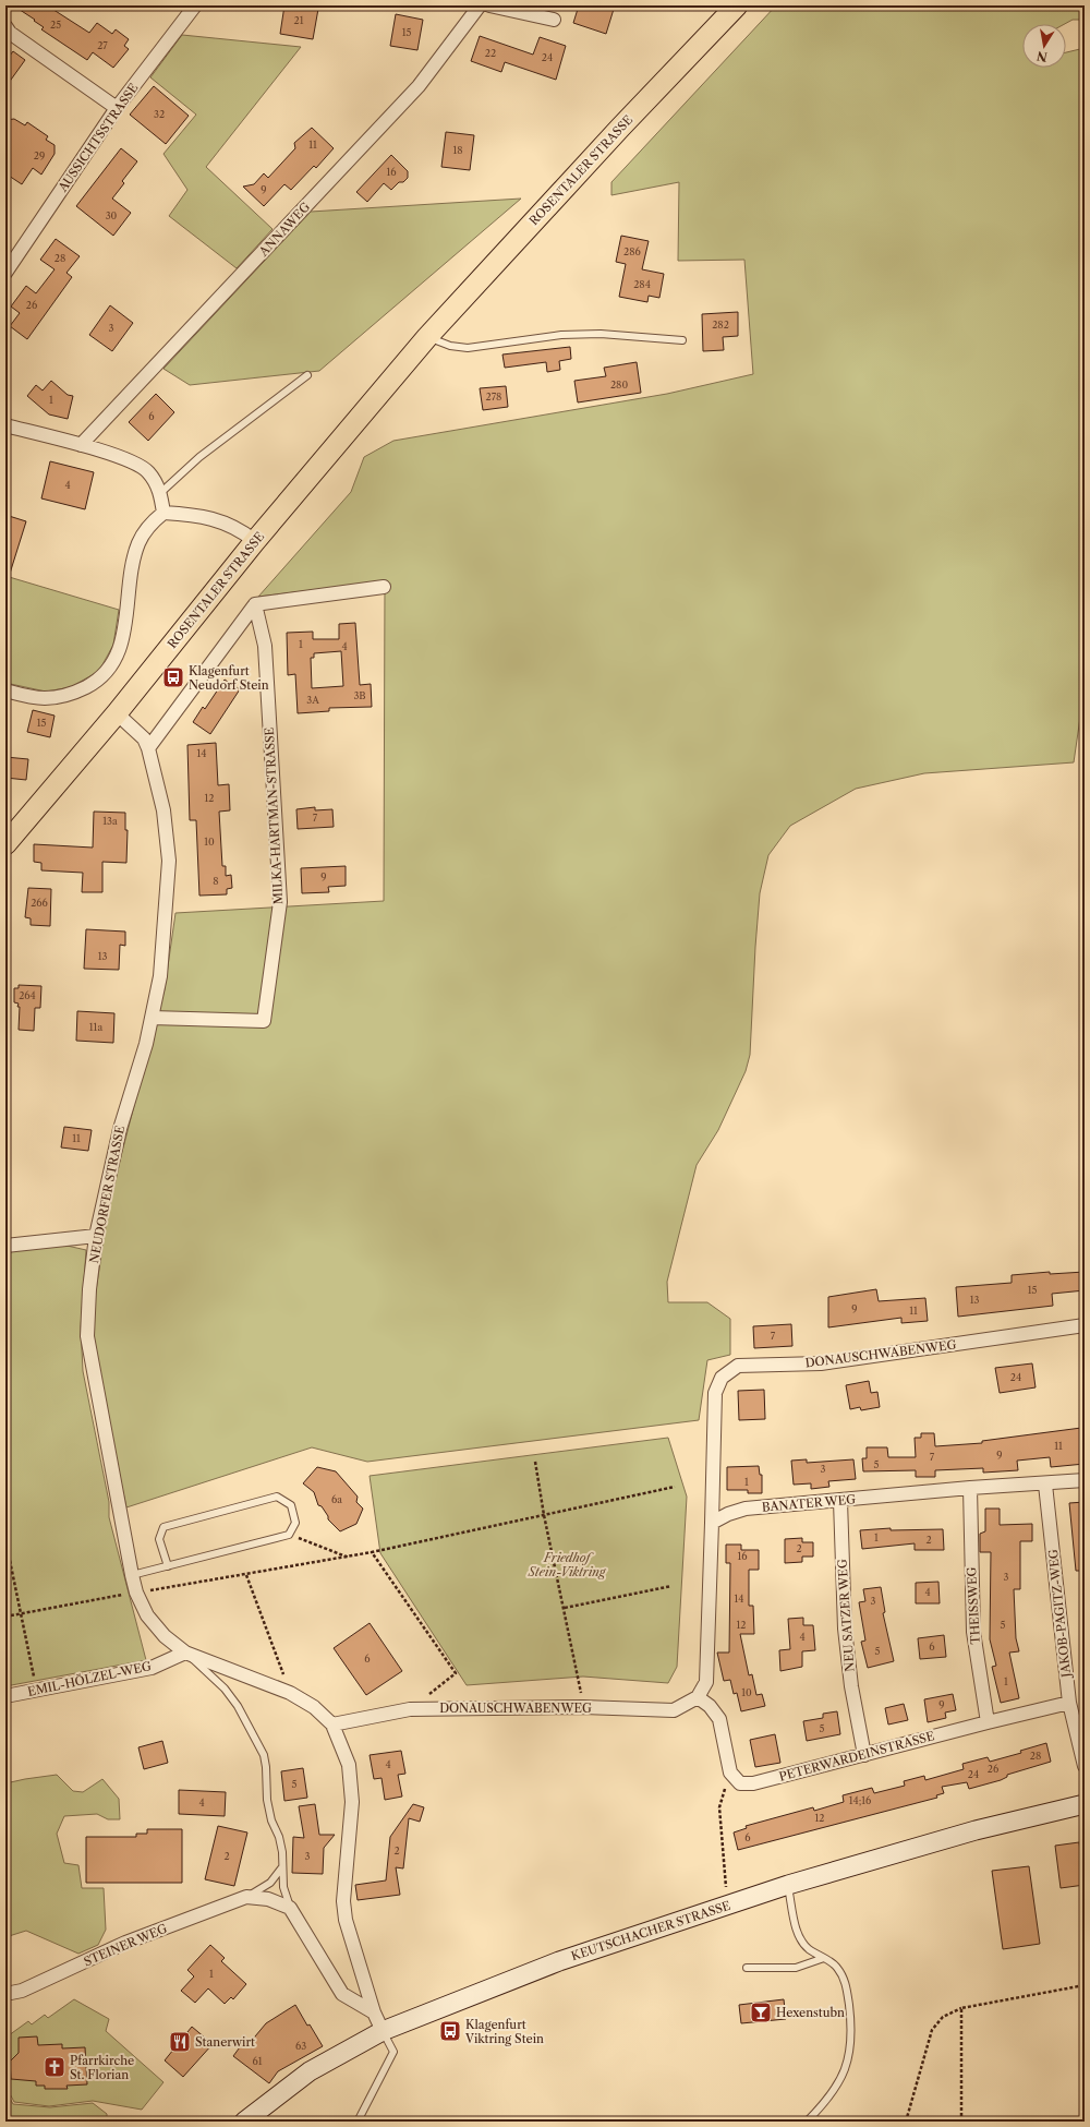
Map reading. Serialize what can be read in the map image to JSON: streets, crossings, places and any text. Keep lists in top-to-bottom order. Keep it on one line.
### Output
{"streets":{"main road":["ROSENTALER STRASSE","KEUTSCHACHER STRASSE"],"street":["AUSSICHTSSTRASSE","ANNAWEG","MILKA-HARTMAN-STRASSE","NEUDORFER STRASSE","DONAUSCHWABENWEG","BANATER WEG","THEISSWEG","JAKOB-PAGITZ-WEG","NEU SATZER WEG","EMIL-HÖLZEL-WEG","PETERWARDEINSTRASSE","STEINER WEG"]},"crossings":[["ROSENTALER STRASSE","NEUDORFER STRASSE"],["MILKA-HARTMAN-STRASSE","NEUDORFER STRASSE"],["NEUDORFER STRASSE","EMIL-HÖLZEL-WEG"],["DONAUSCHWABENWEG","BANATER WEG"],["BANATER WEG","THEISSWEG"],["BANATER WEG","JAKOB-PAGITZ-WEG"],["BANATER WEG","NEU SATZER WEG"],["THEISSWEG","PETERWARDEINSTRASSE"],["JAKOB-PAGITZ-WEG","PETERWARDEINSTRASSE"],["NEU SATZER WEG","PETERWARDEINSTRASSE"]],"parks":["Friedhof Stein-Viktring"],"places":{"bus stop":["Klagenfurt Neudorf Stein","Klagenfurt Viktring Stein"],"bar":["Hexenstubn"],"restaurant":["Stanerwirt"],"church":["Pfarrkirche St. Florian"]},"house_numbers":["21","25","15","27","22","24","32","11","18","29","16","9","30","286","28","284","26","282","3","280","278","1","6","4","1","4","3B","3A","15","14","12","7","13a","10","9","8","266","13","264","11a","11","15","13","9","11","7","24","11","9","7","5","3","1","6a","1","2","2","16","3","4","14","3","12","5","4","6","5","6","1","10","9","5","28","4","26","24","5","14;16","4","12","6","2","2","3","1","63","61"],"north":"bottom"}
